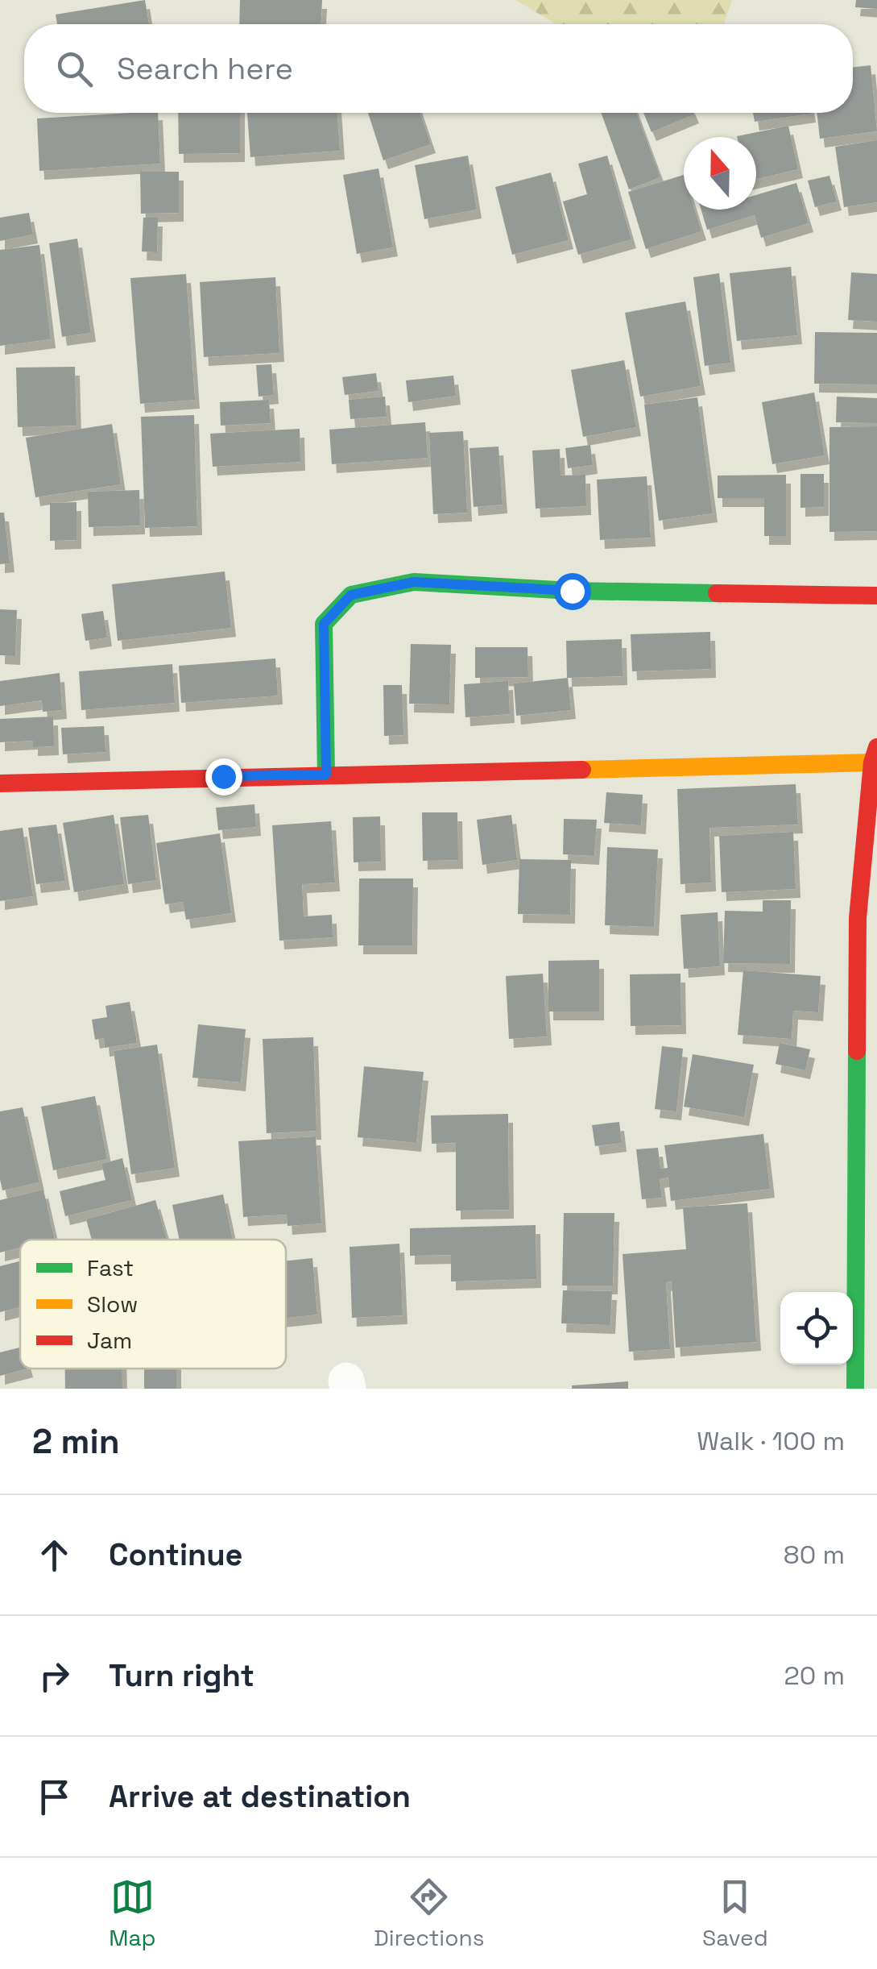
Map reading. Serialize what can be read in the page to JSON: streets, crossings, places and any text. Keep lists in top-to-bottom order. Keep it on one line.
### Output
{"legend":["Fast","Slow","Jam"],"north":"top","page":{"search":"Search here","heading":["2 min","Walk · 100 m"],"list":[["Continue","80 m"],["Turn right","20 m"],"Arrive at destination"],"nav":["Map","Directions","Saved"]}}
